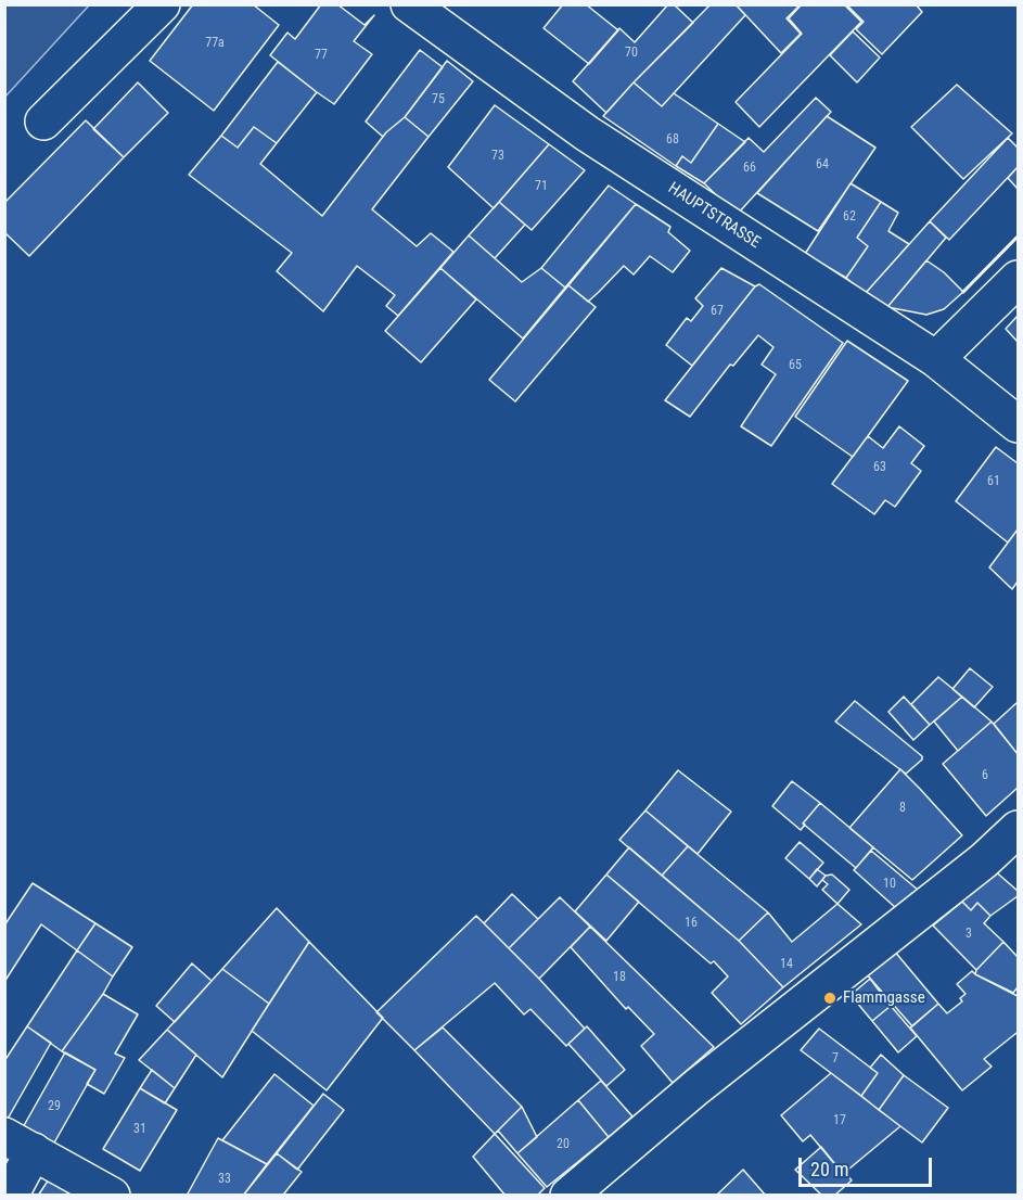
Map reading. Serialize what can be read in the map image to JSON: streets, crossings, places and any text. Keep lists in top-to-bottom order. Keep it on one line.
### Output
{"streets":{"street":["HAUPTSTRASSE"]},"places":["Flammgasse"],"house_numbers":["77a","70","77","75","68","73","64","66","71","62","67","65","63","61","6","8","10","16","3","14","18","7","29","17","31","20","33"],"scale_bar":"20 m"}
